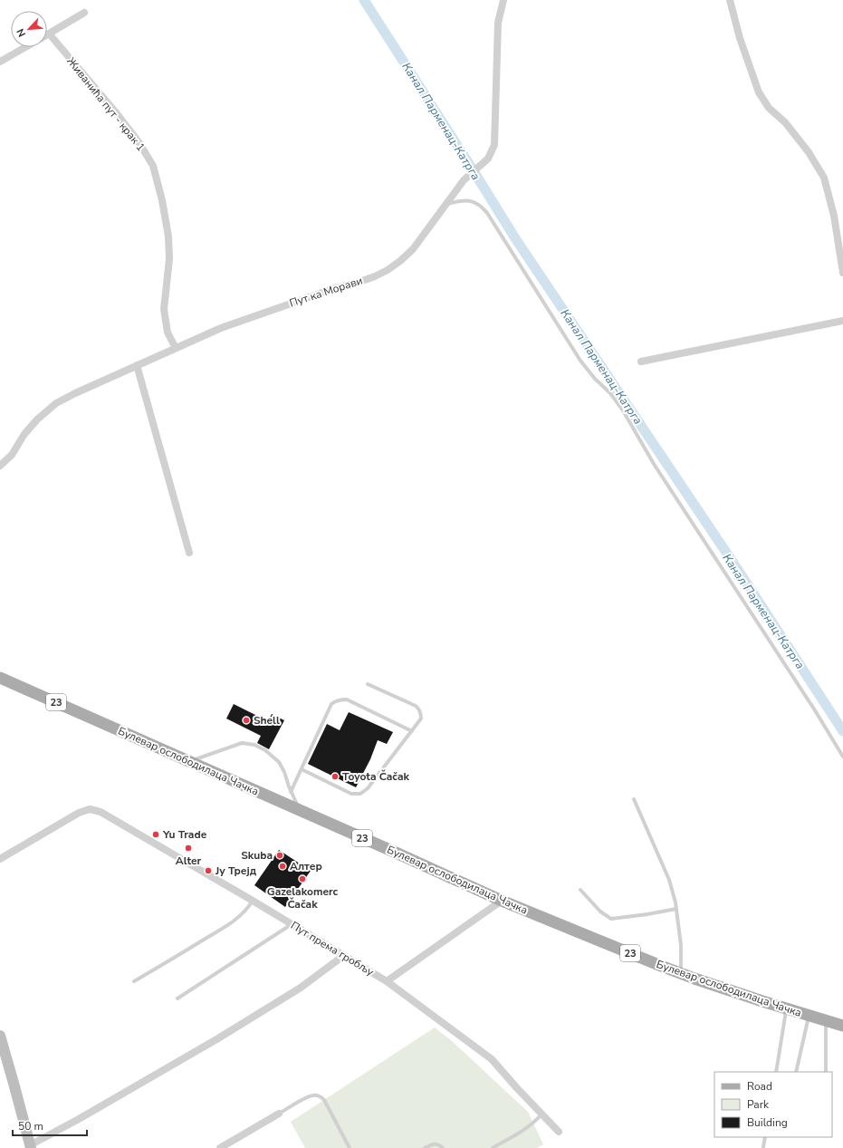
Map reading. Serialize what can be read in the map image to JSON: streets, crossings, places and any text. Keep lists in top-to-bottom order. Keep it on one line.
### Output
{"streets":{"main road":["23","Булевар ослободилаца Чачка"],"street":["Живанића пут - крак 1","Пут ка Морави","Пут према гробљу"]},"crossings":[["Живанића пут - крак 1","Пут ка Морави"]],"water":["Канал Парменац-Катрга"],"places":["Shell","Toyota Čačak","Yu Trade","Alter","Skuba","Алтер","Ју Трејд","Gazelakomerc Čačak"],"legend":["Road","Park","Building"],"scale_bar":"50 m","north":"bottom left"}
